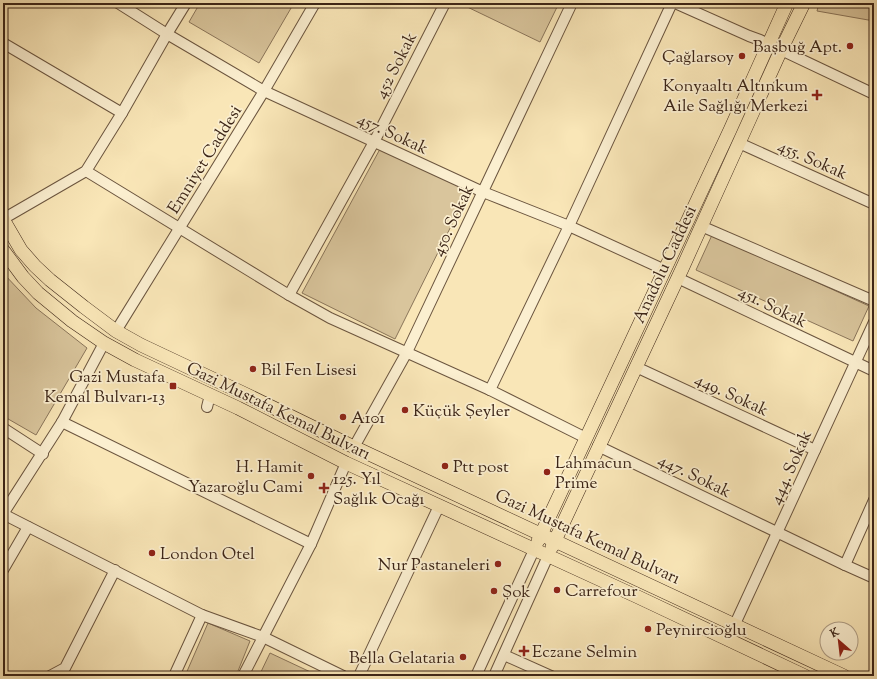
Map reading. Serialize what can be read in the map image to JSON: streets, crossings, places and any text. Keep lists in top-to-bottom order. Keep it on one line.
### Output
{"streets":{"main road":["Anadolu Caddesi","Gazi Mustafa Kemal Bulvarı"],"street":["452 Sokak","457. Sokak","Emniyet Caddesi","455. Sokak","450. Sokak","451. Sokak","449. Sokak","444. Sokak","447. Sokak"]},"crossings":[["452 Sokak","457. Sokak"],["457. Sokak","Emniyet Caddesi"],["457. Sokak","450. Sokak"],["457. Sokak","Anadolu Caddesi"],["Emniyet Caddesi","Gazi Mustafa Kemal Bulvarı"],["455. Sokak","Anadolu Caddesi"],["450. Sokak","Gazi Mustafa Kemal Bulvarı"],["Anadolu Caddesi","451. Sokak"],["Anadolu Caddesi","449. Sokak"],["Anadolu Caddesi","Gazi Mustafa Kemal Bulvarı"],["Anadolu Caddesi","447. Sokak"],["451. Sokak","444. Sokak"],["449. Sokak","444. Sokak"],["Gazi Mustafa Kemal Bulvarı","444. Sokak"],["444. Sokak","447. Sokak"]],"places":{"other":["Başbuğ Apt.","Çağlarsoy","Bil Fen Lisesi","Küçük Şeyler","A101","Ptt post","Lahmacun Prime","H. Hamit Yazaroğlu Cami","London Otel","Nur Pastaneleri","Carrefour","Şok","Peynircioğlu","Bella Gelataria"],"health":["Konyaaltı Altınkum Aile Sağlığı Merkezi","125. Yıl Sağlık Ocağı","Eczane Selmin"],"transit":["Gazi Mustafa Kemal Bulvarı-13"]},"north":"top left"}
